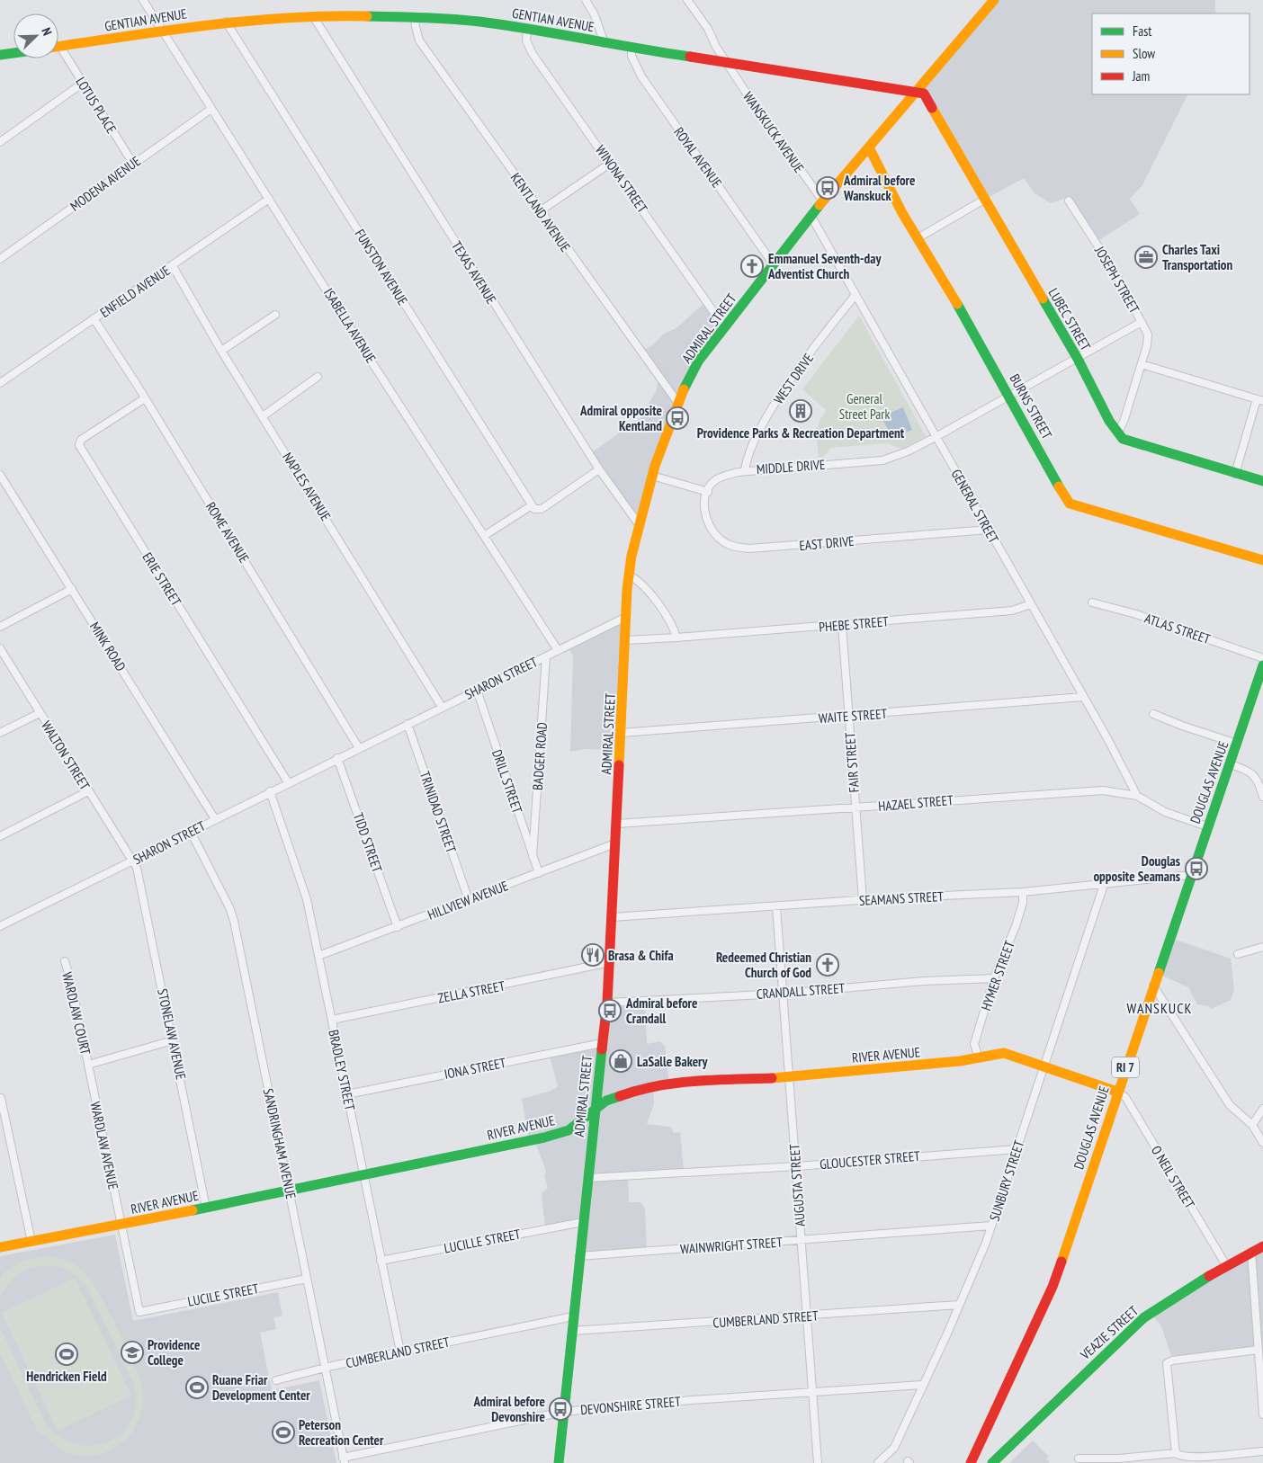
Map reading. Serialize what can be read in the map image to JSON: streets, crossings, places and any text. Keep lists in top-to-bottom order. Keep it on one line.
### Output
{"streets":{"street":["GENTIAN AVENUE","LOTUS PLACE","WANSKUCK AVENUE","ROYAL AVENUE","WINONA STREET","MODENA AVENUE","KENTLAND AVENUE","FUNSTON AVENUE","TEXAS AVENUE","JOSEPH STREET","ENFIELD AVENUE","LUBEC STREET","ISABELLA AVENUE","ADMIRAL STREET","WEST DRIVE","BURNS STREET","MIDDLE DRIVE","NAPLES AVENUE","GENERAL STREET","ROME AVENUE","EAST DRIVE","ERIE STREET","PHEBE STREET","ATLAS STREET","MINK ROAD","SHARON STREET","WAITE STREET","WALTON STREET","BADGER ROAD","FAIR STREET","DRILL STREET","DOUGLAS AVENUE","HAZAEL STREET","TRINIDAD STREET","TIDD STREET","SEAMANS STREET","HILLVIEW AVENUE","HYMER STREET","CRANDALL STREET","ZELLA STREET","WARDLAW COURT","STONELAW AVENUE","RIVER AVENUE","RI 7","IONA STREET","BRADLEY STREET","SANDRINGHAM AVENUE","WARDLAW AVENUE","GLOUCESTER STREET","O NEIL STREET","SUNBURY STREET","AUGUSTA STREET","LUCILLE STREET","WAINWRIGHT STREET","LUCILE STREET","CUMBERLAND STREET","VEAZIE STREET","DEVONSHIRE STREET"]},"crossings":[["GENTIAN AVENUE","LOTUS PLACE"],["GENTIAN AVENUE","WANSKUCK AVENUE"],["GENTIAN AVENUE","ROYAL AVENUE"],["GENTIAN AVENUE","WINONA STREET"],["GENTIAN AVENUE","KENTLAND AVENUE"],["GENTIAN AVENUE","FUNSTON AVENUE"],["GENTIAN AVENUE","TEXAS AVENUE"],["GENTIAN AVENUE","LUBEC STREET"],["GENTIAN AVENUE","ISABELLA AVENUE"],["GENTIAN AVENUE","ADMIRAL STREET"],["LOTUS PLACE","MODENA AVENUE"],["WANSKUCK AVENUE","ADMIRAL STREET"],["ROYAL AVENUE","ADMIRAL STREET"],["WINONA STREET","ADMIRAL STREET"],["MODENA AVENUE","ISABELLA AVENUE"],["KENTLAND AVENUE","ADMIRAL STREET"],["FUNSTON AVENUE","TEXAS AVENUE"],["TEXAS AVENUE","ADMIRAL STREET"],["JOSEPH STREET","LUBEC STREET"],["JOSEPH STREET","MIDDLE DRIVE"],["ENFIELD AVENUE","ISABELLA AVENUE"],["ENFIELD AVENUE","NAPLES AVENUE"],["ENFIELD AVENUE","ROME AVENUE"],["LUBEC STREET","ADMIRAL STREET"],["LUBEC STREET","MIDDLE DRIVE"],["ISABELLA AVENUE","SHARON STREET"],["ADMIRAL STREET","BURNS STREET"],["ADMIRAL STREET","GENERAL STREET"],["ADMIRAL STREET","PHEBE STREET"],["ADMIRAL STREET","WAITE STREET"],["ADMIRAL STREET","HAZAEL STREET"],["ADMIRAL STREET","SEAMANS STREET"],["ADMIRAL STREET","HILLVIEW AVENUE"],["ADMIRAL STREET","CRANDALL STREET"],["ADMIRAL STREET","ZELLA STREET"],["ADMIRAL STREET","RIVER AVENUE"],["ADMIRAL STREET","IONA STREET"],["ADMIRAL STREET","GLOUCESTER STREET"],["ADMIRAL STREET","LUCILLE STREET"],["ADMIRAL STREET","WAINWRIGHT STREET"],["ADMIRAL STREET","CUMBERLAND STREET"],["ADMIRAL STREET","DEVONSHIRE STREET"],["WEST DRIVE","MIDDLE DRIVE"],["WEST DRIVE","GENERAL STREET"],["BURNS STREET","MIDDLE DRIVE"],["MIDDLE DRIVE","GENERAL STREET"],["MIDDLE DRIVE","EAST DRIVE"],["NAPLES AVENUE","SHARON STREET"],["GENERAL STREET","EAST DRIVE"],["GENERAL STREET","PHEBE STREET"],["GENERAL STREET","WAITE STREET"],["GENERAL STREET","HAZAEL STREET"],["ROME AVENUE","ERIE STREET"],["ROME AVENUE","SHARON STREET"],["ERIE STREET","SHARON STREET"],["PHEBE STREET","FAIR STREET"],["MINK ROAD","SHARON STREET"],["SHARON STREET","WALTON STREET"],["SHARON STREET","BADGER ROAD"],["SHARON STREET","DRILL STREET"],["SHARON STREET","TRINIDAD STREET"],["SHARON STREET","TIDD STREET"],["SHARON STREET","STONELAW AVENUE"],["SHARON STREET","BRADLEY STREET"],["SHARON STREET","SANDRINGHAM AVENUE"],["WAITE STREET","FAIR STREET"],["WALTON STREET","STONELAW AVENUE"],["BADGER ROAD","DRILL STREET"],["FAIR STREET","HAZAEL STREET"],["FAIR STREET","SEAMANS STREET"],["DRILL STREET","HILLVIEW AVENUE"],["DOUGLAS AVENUE","HAZAEL STREET"],["DOUGLAS AVENUE","SEAMANS STREET"],["DOUGLAS AVENUE","RIVER AVENUE"],["DOUGLAS AVENUE","O NEIL STREET"],["TRINIDAD STREET","HILLVIEW AVENUE"],["TIDD STREET","HILLVIEW AVENUE"],["SEAMANS STREET","HYMER STREET"],["SEAMANS STREET","SUNBURY STREET"],["SEAMANS STREET","AUGUSTA STREET"],["HILLVIEW AVENUE","BRADLEY STREET"],["HYMER STREET","CRANDALL STREET"],["HYMER STREET","RIVER AVENUE"],["CRANDALL STREET","AUGUSTA STREET"],["ZELLA STREET","BRADLEY STREET"],["WARDLAW COURT","WARDLAW AVENUE"],["STONELAW AVENUE","RIVER AVENUE"],["RIVER AVENUE","BRADLEY STREET"],["RIVER AVENUE","SANDRINGHAM AVENUE"],["RIVER AVENUE","WARDLAW AVENUE"],["RIVER AVENUE","O NEIL STREET"],["RIVER AVENUE","SUNBURY STREET"],["RIVER AVENUE","AUGUSTA STREET"],["IONA STREET","BRADLEY STREET"],["BRADLEY STREET","LUCILLE STREET"],["BRADLEY STREET","CUMBERLAND STREET"],["SANDRINGHAM AVENUE","LUCILE STREET"],["SANDRINGHAM AVENUE","CUMBERLAND STREET"],["SANDRINGHAM AVENUE","DEVONSHIRE STREET"],["WARDLAW AVENUE","LUCILE STREET"],["GLOUCESTER STREET","SUNBURY STREET"],["GLOUCESTER STREET","AUGUSTA STREET"],["O NEIL STREET","VEAZIE STREET"],["SUNBURY STREET","WAINWRIGHT STREET"],["SUNBURY STREET","CUMBERLAND STREET"],["SUNBURY STREET","DEVONSHIRE STREET"],["AUGUSTA STREET","WAINWRIGHT STREET"],["AUGUSTA STREET","CUMBERLAND STREET"],["AUGUSTA STREET","DEVONSHIRE STREET"]],"districts":["WANSKUCK"],"parks":["General Street Park"],"places":{"bus stop":["Admiral before Wanskuck","Admiral opposite Kentland","Douglas opposite Seamans","Admiral before Crandall","Admiral before Devonshire"],"office":["Charles Taxi Transportation"],"church":["Emmanuel Seventh-day Adventist Church","Redeemed Christian Church of God"],"building":["Providence Parks & Recreation Department"],"restaurant":["Brasa & Chifa"],"shop":["LaSalle Bakery"],"school or university":["Providence College"],"sports":["Hendricken Field","Ruane Friar Development Center","Peterson Recreation Center"]},"legend":["Fast","Slow","Jam"],"north":"top right"}
